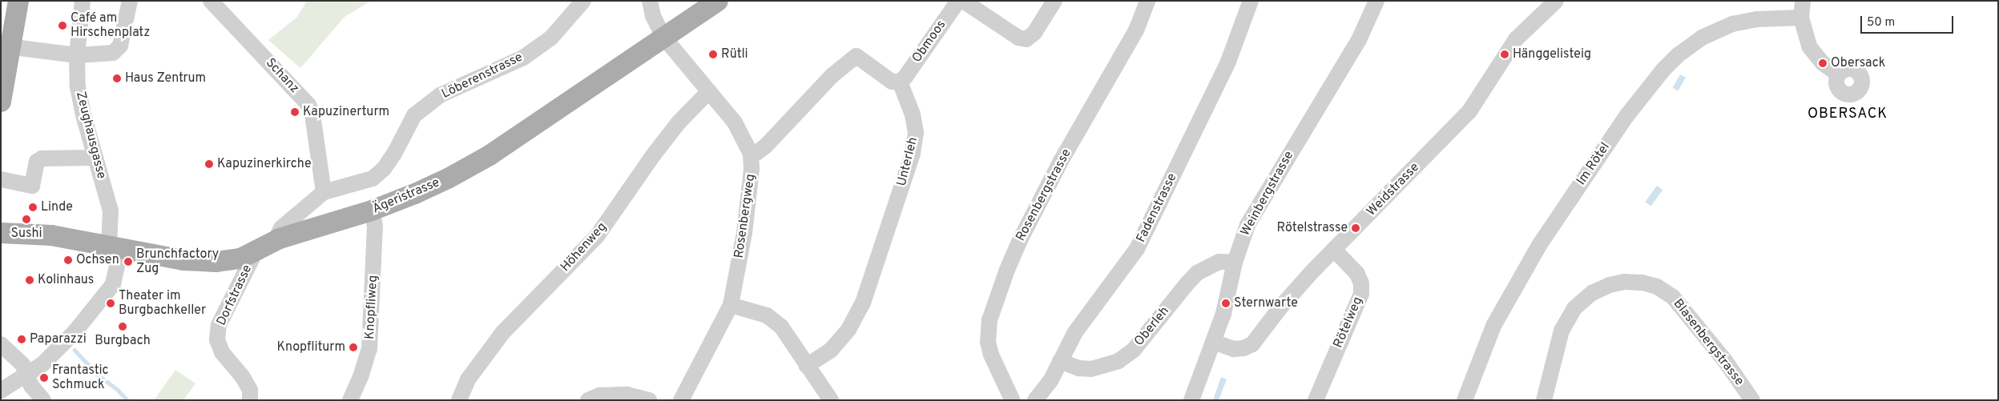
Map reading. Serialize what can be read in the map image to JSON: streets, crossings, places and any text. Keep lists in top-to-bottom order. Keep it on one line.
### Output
{"streets":{"main road":["Ägeristrasse"],"street":["Obmoos","Schanz","Löberenstrasse","Zeughausgasse","Unterleh","Im Rötel","Weidstrasse","Weinbergstrasse","Rosenbergstrasse","Fadenstrasse","Rosenbergweg","Höhenweg","Dorfstrasse","Knopfliweg","Rötelweg","Oberleh","Blasenbergstrasse"]},"crossings":[["Obmoos","Unterleh"],["Schanz","Löberenstrasse"],["Löberenstrasse","Ägeristrasse"],["Zeughausgasse","Ägeristrasse"],["Weidstrasse","Weinbergstrasse"],["Weidstrasse","Rötelweg"],["Weinbergstrasse","Oberleh"],["Ägeristrasse","Rosenbergweg"],["Ägeristrasse","Dorfstrasse"],["Ägeristrasse","Knopfliweg"],["Fadenstrasse","Oberleh"],["Rosenbergweg","Höhenweg"]],"districts":["OBERSACK"],"places":["Café am Hirschenplatz","Rütli","Hänggelisteig","Obersack","Haus Zentrum","Kapuzinerturm","Kapuzinerkirche","Linde","Sushi","Rötelstrasse","Ochsen","Brunchfactory Zug","Kolinhaus","Theater im Burgbachkeller","Sternwarte","Burgbach","Paparazzi","Knopfliturm","Frantastic Schmuck"],"scale_bar":"50 m"}
